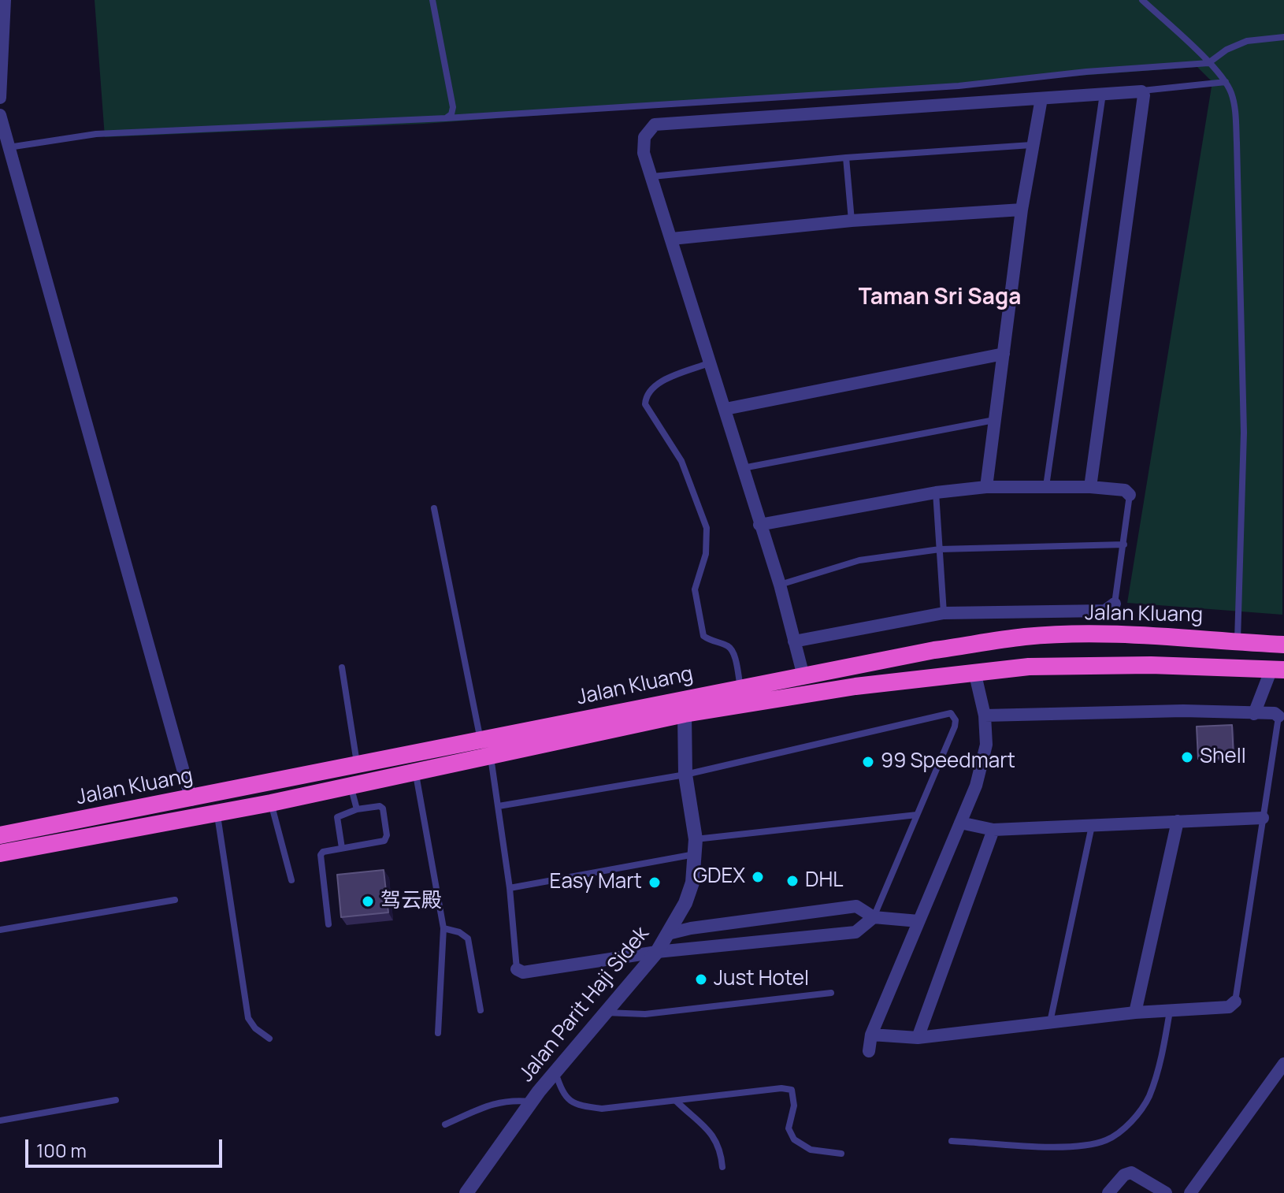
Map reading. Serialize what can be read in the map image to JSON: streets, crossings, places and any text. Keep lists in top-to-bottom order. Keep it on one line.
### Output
{"streets":{"highway":["Jalan Kluang"],"street":["Jalan Parit Haji Sidek"]},"crossings":[["Jalan Kluang","Jalan Parit Haji Sidek"]],"districts":["Taman Sri Saga"],"places":["Shell","99 Speedmart","GDEX","DHL","Easy Mart","驾云殿","Just Hotel"],"scale_bar":"100 m"}
